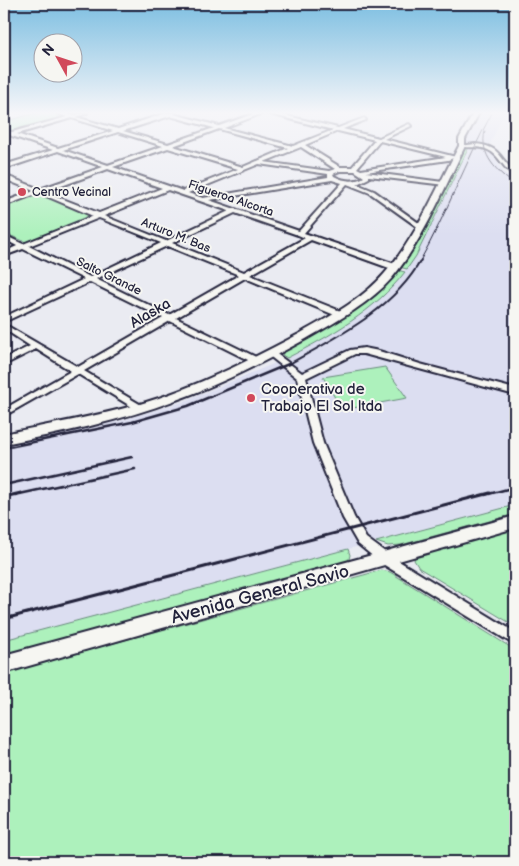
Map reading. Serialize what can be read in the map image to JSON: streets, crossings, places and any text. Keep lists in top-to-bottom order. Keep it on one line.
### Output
{"streets":{"main road":["Avenida General Savio"],"street":["Figueroa Alcorta","Arturo M. Bas","Salto Grande","Alaska"]},"crossings":[["Figueroa Alcorta","Alaska"],["Arturo M. Bas","Alaska"],["Salto Grande","Alaska"]],"places":["Centro Vecinal","Cooperativa de Trabajo El Sol ltda"],"north":"top left"}
